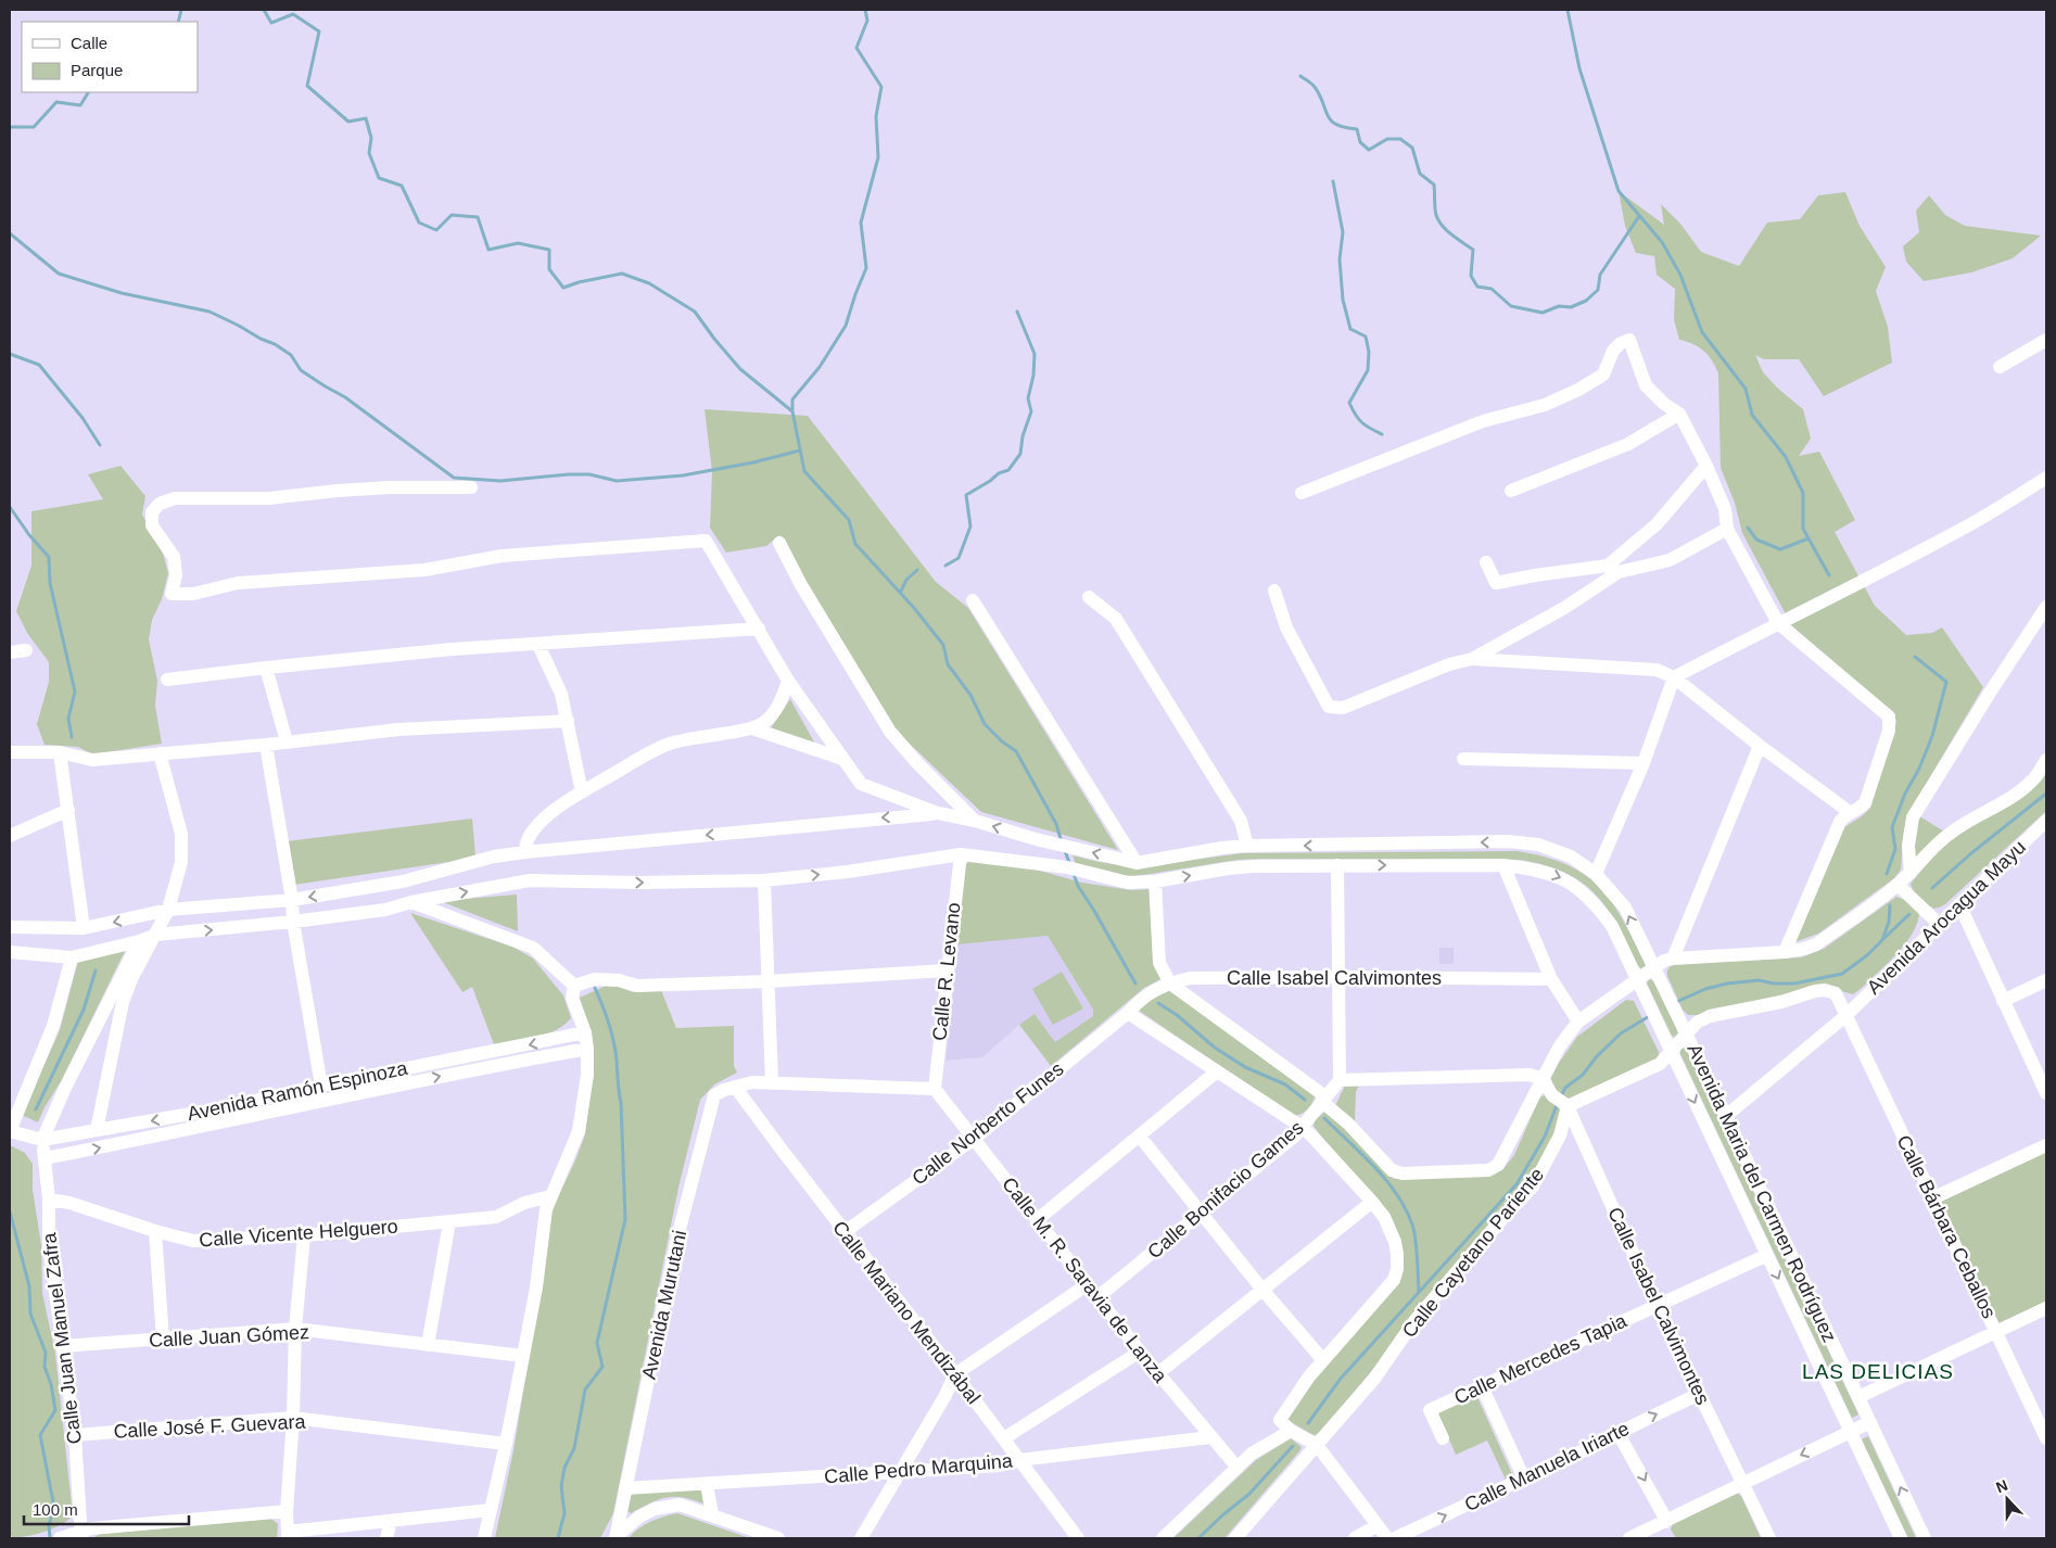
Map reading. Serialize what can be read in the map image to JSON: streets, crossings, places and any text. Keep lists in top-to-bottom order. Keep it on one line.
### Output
{"streets":{"street":["Avenida Arocagua Mayu","Calle R. Levano","Calle Isabel Calvimontes","Avenida Ramón Espinoza","Calle Norberto Funes","Calle Bonifacio Games","Avenida Maria del Carmen Rodríguez","Calle Bárbara Ceballos","Calle Vicente Helguero","Calle Cayetano Pariente","Calle M. R. Saravia de Lanza","Avenida Murutani","Calle Mariano Mendizábal","Calle Juan Gómez","Calle Juan Manuel Zafra","Calle Mercedes Tapia","Calle José F. Guevara","Calle Manuela Iriarte","Calle Pedro Marquina"]},"crossings":[["Avenida Arocagua Mayu","Avenida Maria del Carmen Rodríguez"],["Avenida Arocagua Mayu","Calle Bárbara Ceballos"],["Calle R. Levano","Avenida Maria del Carmen Rodríguez"],["Calle R. Levano","Calle M. R. Saravia de Lanza"],["Calle Isabel Calvimontes","Calle Norberto Funes"],["Calle Isabel Calvimontes","Calle Cayetano Pariente"],["Calle Isabel Calvimontes","Calle Mercedes Tapia"],["Calle Isabel Calvimontes","Calle Manuela Iriarte"],["Avenida Ramón Espinoza","Calle Juan Manuel Zafra"],["Calle Norberto Funes","Calle M. R. Saravia de Lanza"],["Calle Norberto Funes","Calle Mariano Mendizábal"],["Calle Bonifacio Games","Calle M. R. Saravia de Lanza"],["Avenida Maria del Carmen Rodríguez","Calle Mercedes Tapia"],["Calle Vicente Helguero","Calle Juan Manuel Zafra"],["Calle M. R. Saravia de Lanza","Calle Pedro Marquina"],["Avenida Murutani","Calle Mariano Mendizábal"],["Avenida Murutani","Calle Pedro Marquina"],["Calle Mariano Mendizábal","Calle Pedro Marquina"],["Calle Juan Gómez","Calle Juan Manuel Zafra"],["Calle Juan Manuel Zafra","Calle José F. Guevara"]],"districts":["LAS DELICIAS"],"legend":["Calle","Parque"],"scale_bar":"100 m","north":"top"}
